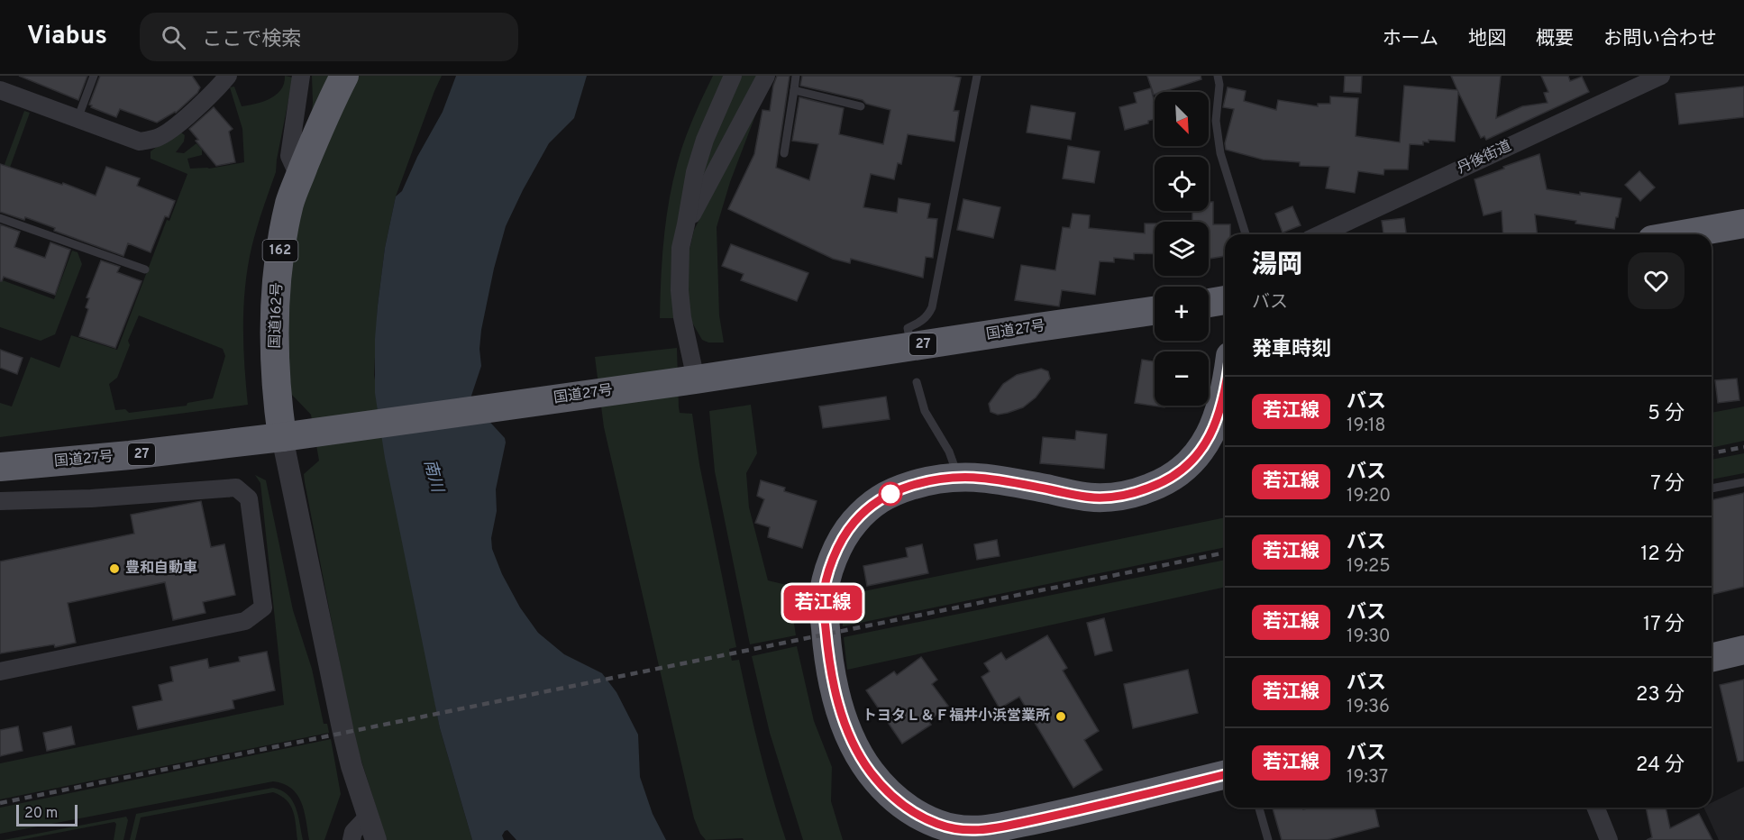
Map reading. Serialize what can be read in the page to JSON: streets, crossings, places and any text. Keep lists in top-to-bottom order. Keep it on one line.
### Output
{"streets":{"highway":["162","国道162号","国道27号","27"],"street":["丹後街道"]},"crossings":[["国道162号","国道27号"]],"water":["南川"],"places":["豊和自動車","トヨタＬ＆Ｆ福井小浜営業所"],"lines":["bus line 若江線"],"scale_bar":"20 m","north":"bottom right","page":{"header":"Viabus","search":"ここで検索","nav":["ホーム","地図","概要","お問い合わせ"],"on_map":"若江線","map_buttons":["+","−"],"heading":[["湯岡","バス"],"発車時刻"],"list":[{"mark":"若江線","name":"バス","note":"19:18","value":"5 分"},{"mark":"若江線","name":"バス","note":"19:20","value":"7 分"},{"mark":"若江線","name":"バス","note":"19:25","value":"12 分"},{"mark":"若江線","name":"バス","note":"19:30","value":"17 分"},{"mark":"若江線","name":"バス","note":"19:36","value":"23 分"},{"mark":"若江線","name":"バス","note":"19:37","value":"24 分"}],"scale":"20 m"}}
